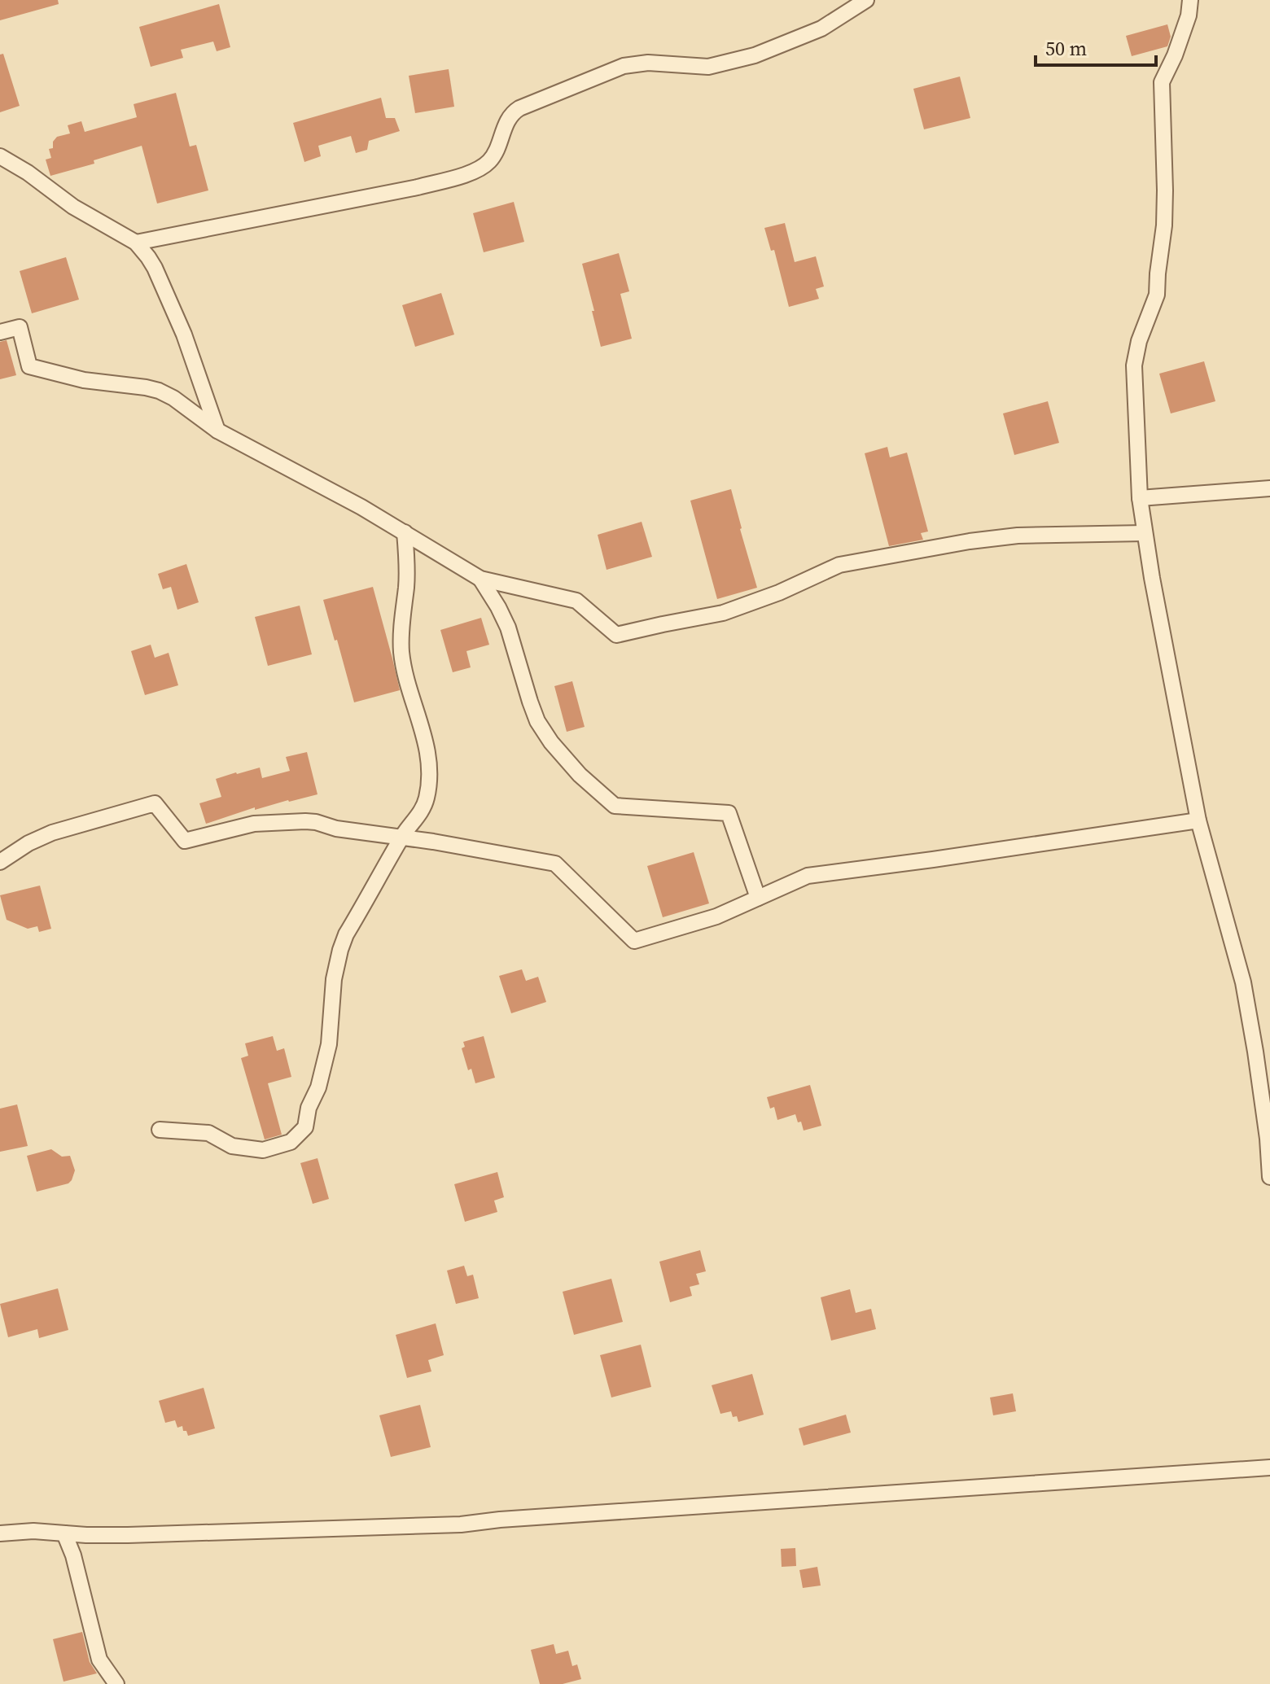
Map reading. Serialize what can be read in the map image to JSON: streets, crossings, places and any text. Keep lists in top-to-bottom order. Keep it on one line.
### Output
{"scale_bar":"50 m"}
